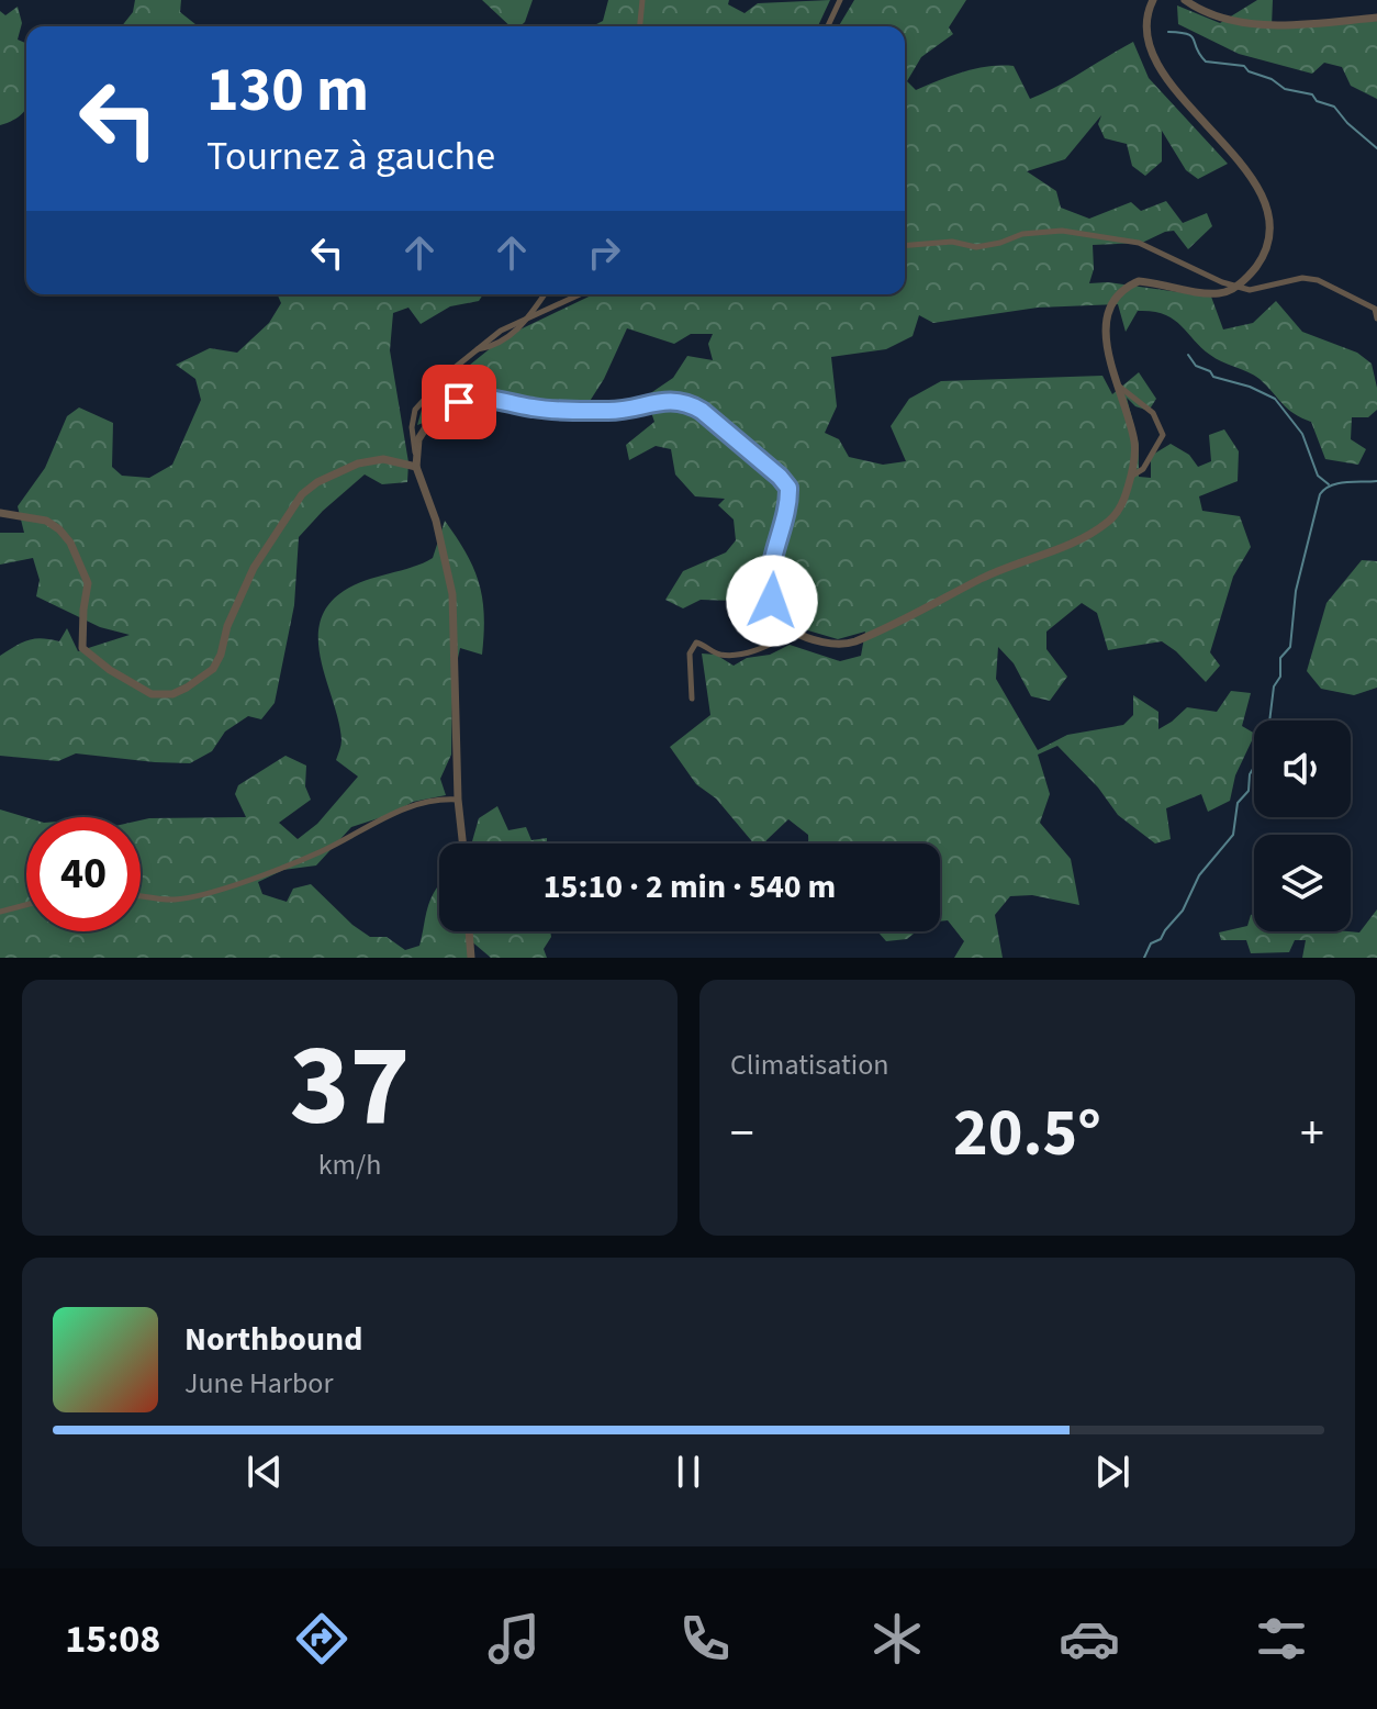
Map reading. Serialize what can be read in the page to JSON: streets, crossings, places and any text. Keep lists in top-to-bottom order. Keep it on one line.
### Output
{"page":{"turn":["130 m","Tournez à gauche"],"limit":"40","trip":"15:10 · 2 min · 540 m","tile":[["37","km/h"],"Climatisation"],"heat":["−","20.5°","+"],"song":["Northbound","June Harbor"],"tabs":"15:08"}}
